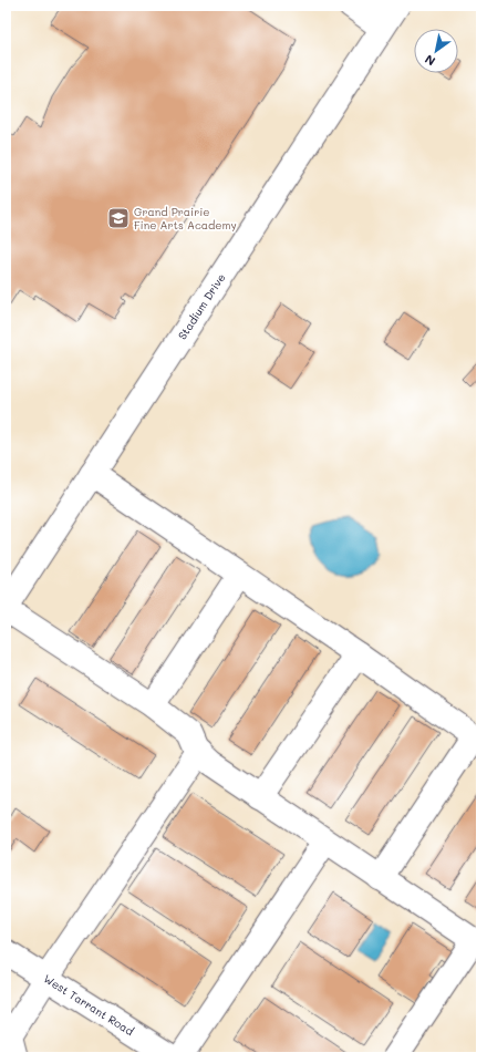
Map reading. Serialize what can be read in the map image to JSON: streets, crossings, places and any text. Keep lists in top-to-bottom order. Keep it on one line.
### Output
{"streets":{"street":["Stadium Drive","West Tarrant Road"]},"places":{"school or university":["Grand Prairie Fine Arts Academy"]},"north":"bottom left"}
